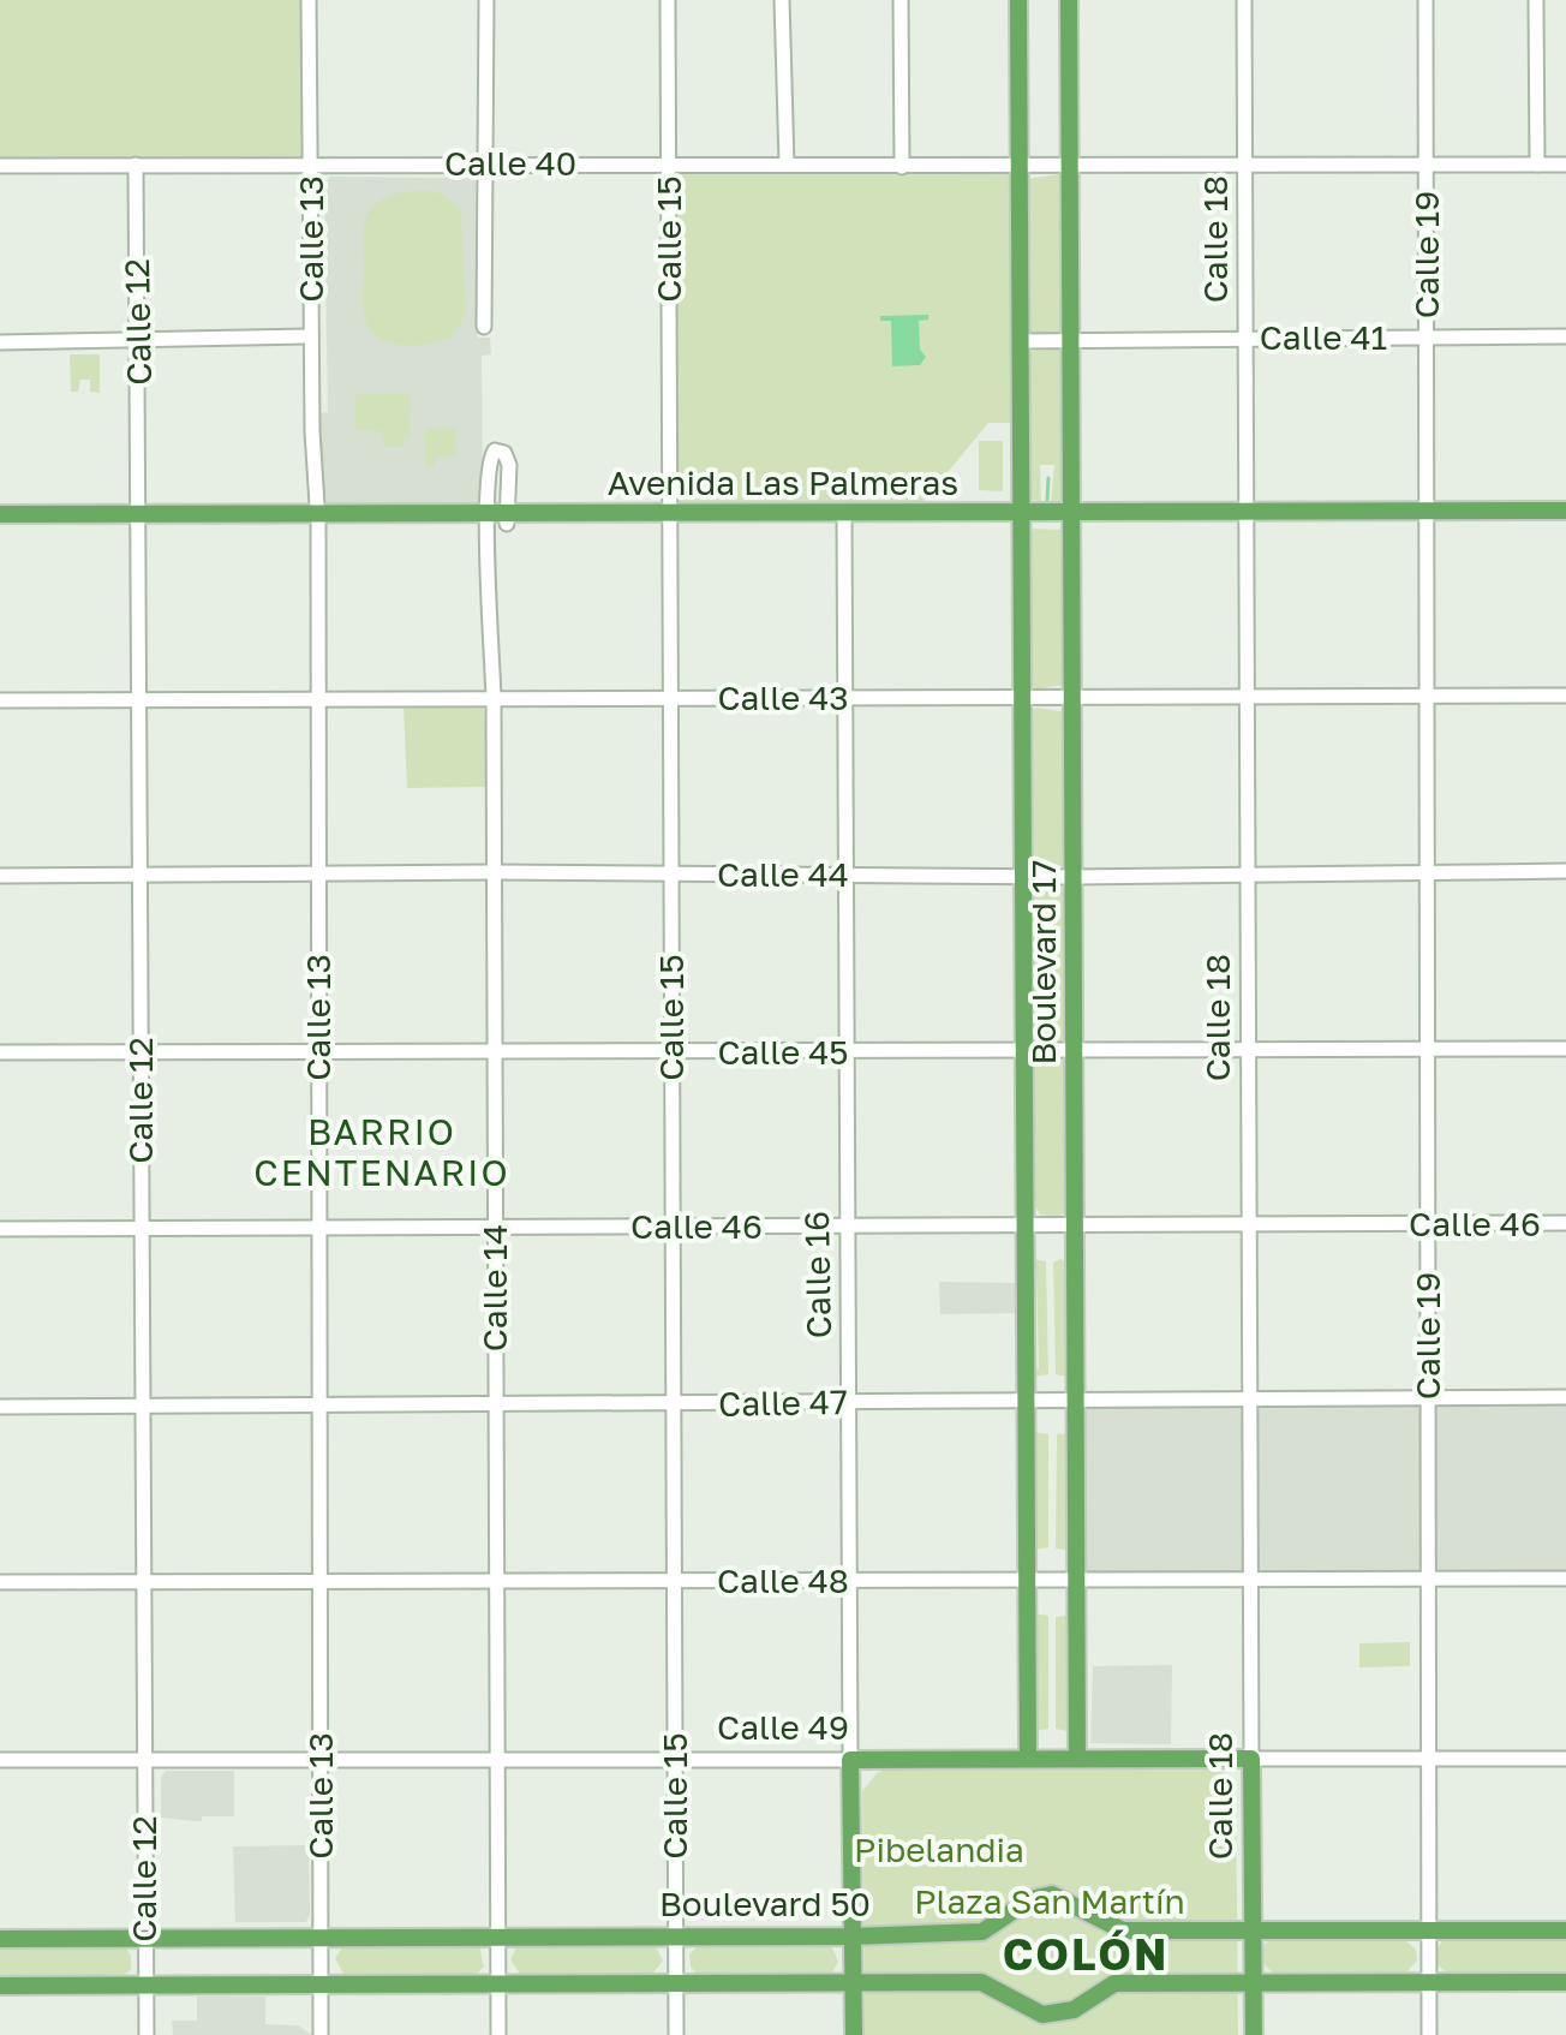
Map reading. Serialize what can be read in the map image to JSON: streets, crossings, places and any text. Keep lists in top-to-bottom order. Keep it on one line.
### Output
{"streets":{"main road":["Calle 18","Avenida Las Palmeras","Boulevard 17","Calle 16","Calle 49","Boulevard 50"],"street":["Calle 40","Calle 13","Calle 15","Calle 19","Calle 12","Calle 41","Calle 43","Calle 44","Calle 45","Calle 46","Calle 14","Calle 47","Calle 48"]},"crossings":[["Calle 40","Calle 13"],["Calle 40","Calle 15"],["Calle 40","Calle 12"],["Calle 40","Boulevard 17"],["Calle 13","Avenida Las Palmeras"],["Calle 13","Calle 43"],["Calle 13","Calle 44"],["Calle 13","Calle 45"],["Calle 13","Calle 46"],["Calle 13","Calle 47"],["Calle 13","Calle 48"],["Calle 13","Calle 49"],["Calle 13","Boulevard 50"],["Calle 15","Avenida Las Palmeras"],["Calle 15","Calle 43"],["Calle 15","Calle 44"],["Calle 15","Calle 45"],["Calle 15","Calle 46"],["Calle 15","Calle 47"],["Calle 15","Calle 48"],["Calle 15","Calle 49"],["Calle 15","Boulevard 50"],["Calle 18","Calle 41"],["Calle 18","Avenida Las Palmeras"],["Calle 18","Calle 43"],["Calle 18","Calle 44"],["Calle 18","Calle 45"],["Calle 18","Calle 46"],["Calle 18","Calle 47"],["Calle 18","Calle 48"],["Calle 18","Calle 49"],["Calle 18","Boulevard 50"],["Calle 19","Calle 41"],["Calle 19","Avenida Las Palmeras"],["Calle 19","Calle 43"],["Calle 19","Calle 44"],["Calle 19","Calle 45"],["Calle 19","Calle 46"],["Calle 19","Calle 47"],["Calle 19","Calle 48"],["Calle 19","Calle 49"],["Calle 19","Boulevard 50"],["Calle 12","Avenida Las Palmeras"],["Calle 12","Calle 43"],["Calle 12","Calle 44"],["Calle 12","Calle 45"],["Calle 12","Calle 46"],["Calle 12","Calle 47"],["Calle 12","Calle 48"],["Calle 12","Calle 49"],["Calle 12","Boulevard 50"],["Calle 41","Boulevard 17"],["Avenida Las Palmeras","Boulevard 17"],["Avenida Las Palmeras","Calle 16"],["Avenida Las Palmeras","Calle 14"],["Calle 43","Boulevard 17"],["Calle 43","Calle 16"],["Calle 43","Calle 14"],["Calle 44","Boulevard 17"],["Calle 44","Calle 16"],["Calle 44","Calle 14"],["Boulevard 17","Calle 45"],["Boulevard 17","Calle 46"],["Boulevard 17","Calle 47"],["Boulevard 17","Calle 48"],["Boulevard 17","Calle 49"],["Calle 45","Calle 16"],["Calle 45","Calle 14"],["Calle 46","Calle 16"],["Calle 46","Calle 14"],["Calle 16","Calle 47"],["Calle 16","Calle 48"],["Calle 16","Calle 49"],["Calle 16","Boulevard 50"],["Calle 14","Calle 47"],["Calle 14","Calle 48"],["Calle 14","Calle 49"],["Calle 14","Boulevard 50"]],"districts":["BARRIO CENTENARIO","COLÓN"],"parks":["Pibelandia","Plaza San Martín"]}
